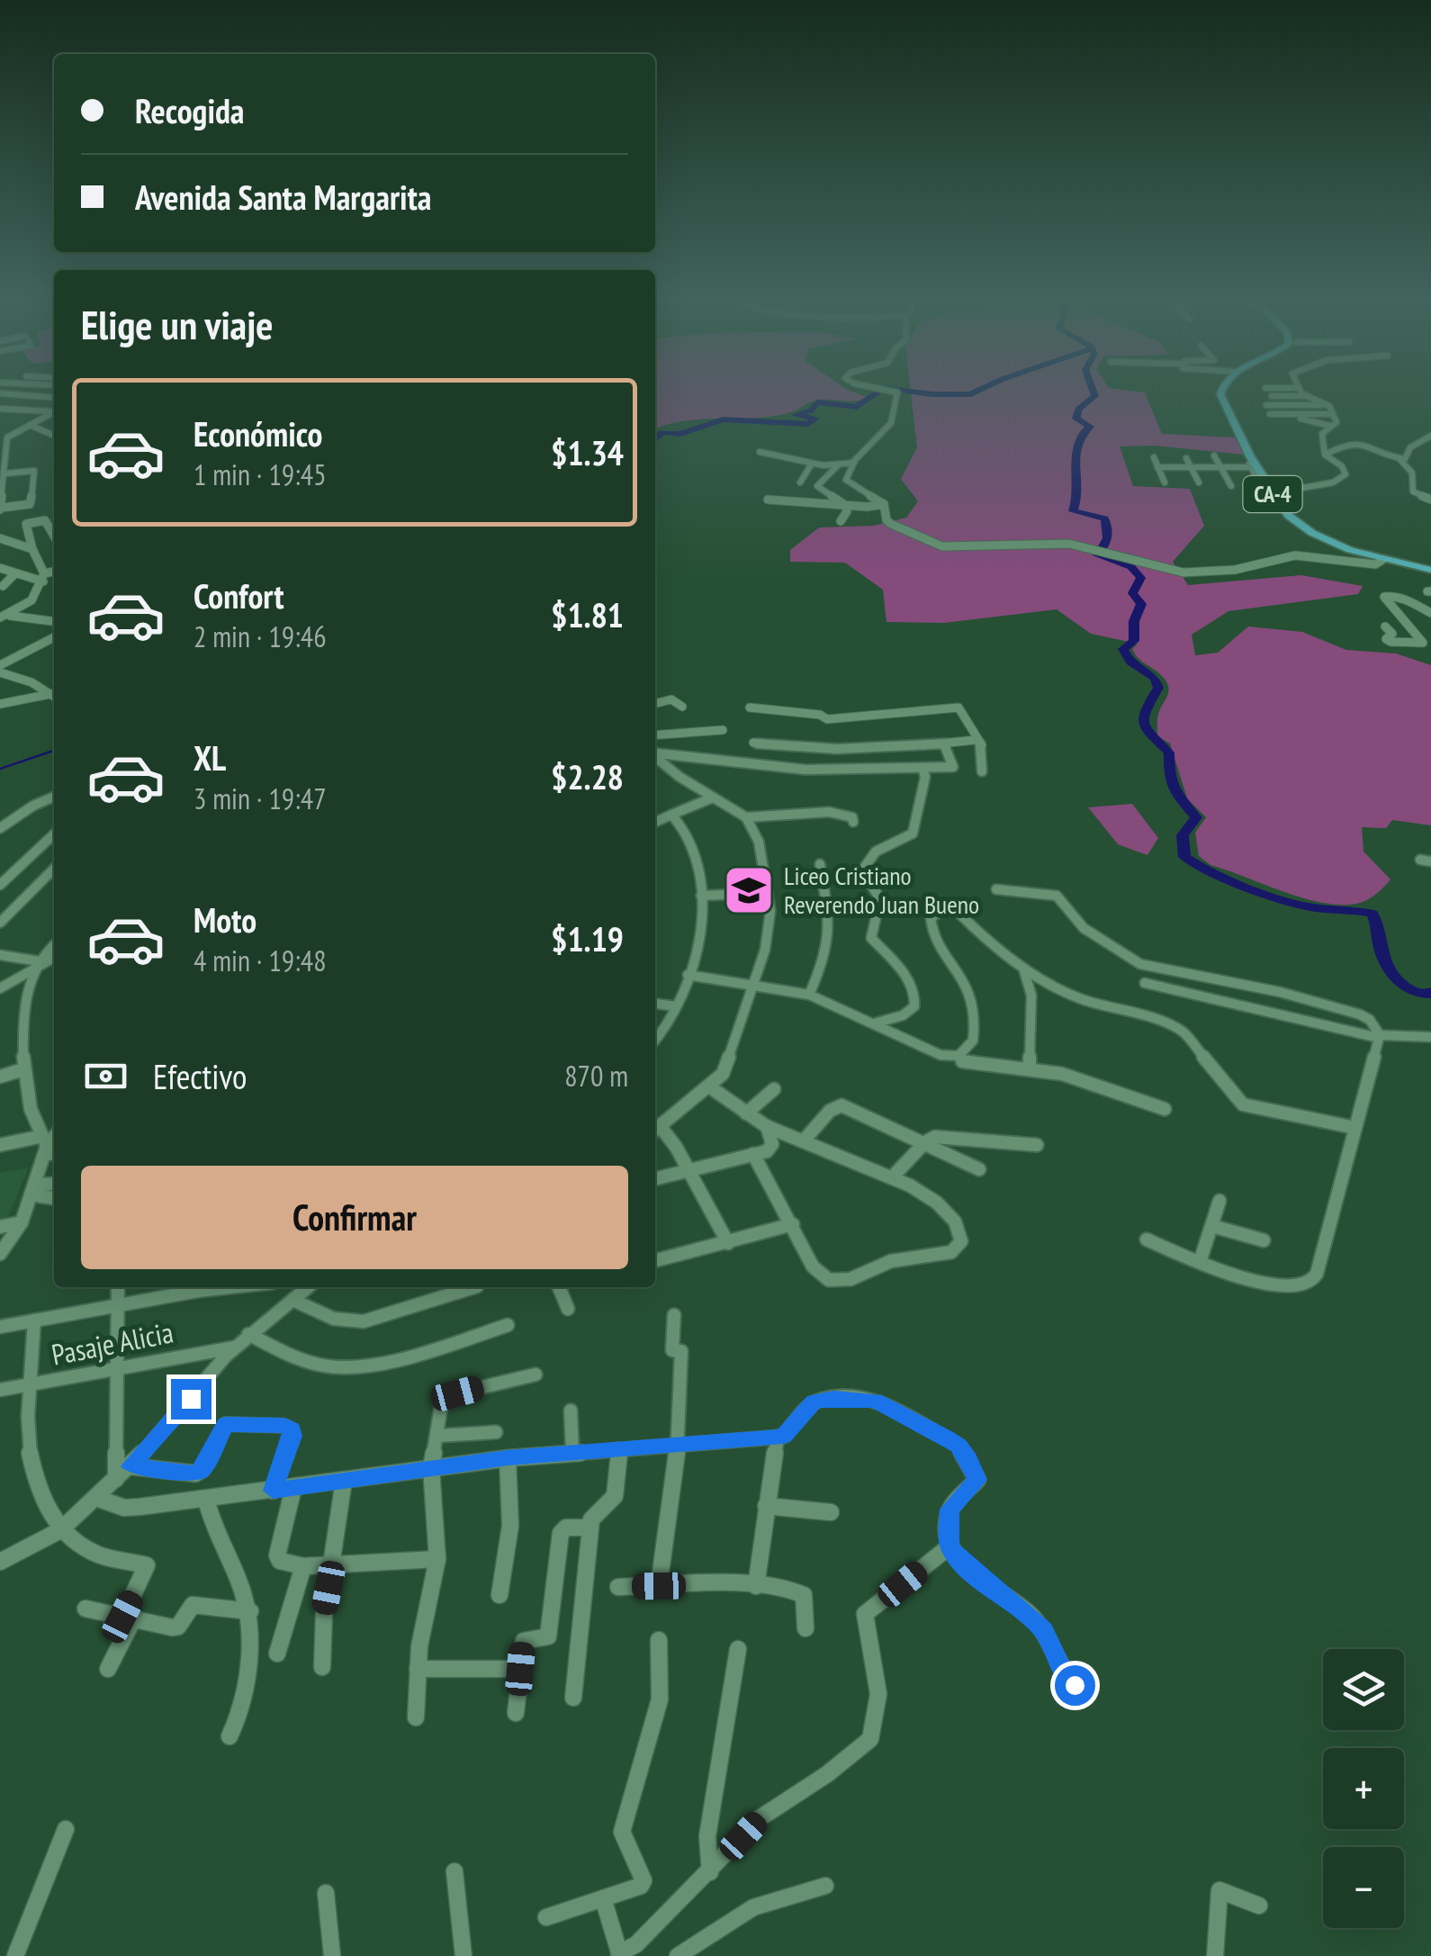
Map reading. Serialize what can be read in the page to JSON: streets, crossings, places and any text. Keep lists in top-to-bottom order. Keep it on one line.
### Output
{"streets":{"main road":["CA-4"],"street":["Pasaje Alicia"]},"places":{"school or university":["Liceo Cristiano Reverendo Juan Bueno"]},"page":{"banner":["Recogida","Avenida Santa Margarita"],"heading":"Elige un viaje","list":[{"name":"Económico","note":"1 min · 19:45","value":"$1.34"},{"name":"Confort","note":"2 min · 19:46","value":"$1.81"},{"name":"XL","note":"3 min · 19:47","value":"$2.28"},{"name":"Moto","note":"4 min · 19:48","value":"$1.19"}],"pay":["Efectivo","870 m"],"buttons":"Confirmar","map_buttons":["+","−"]}}
